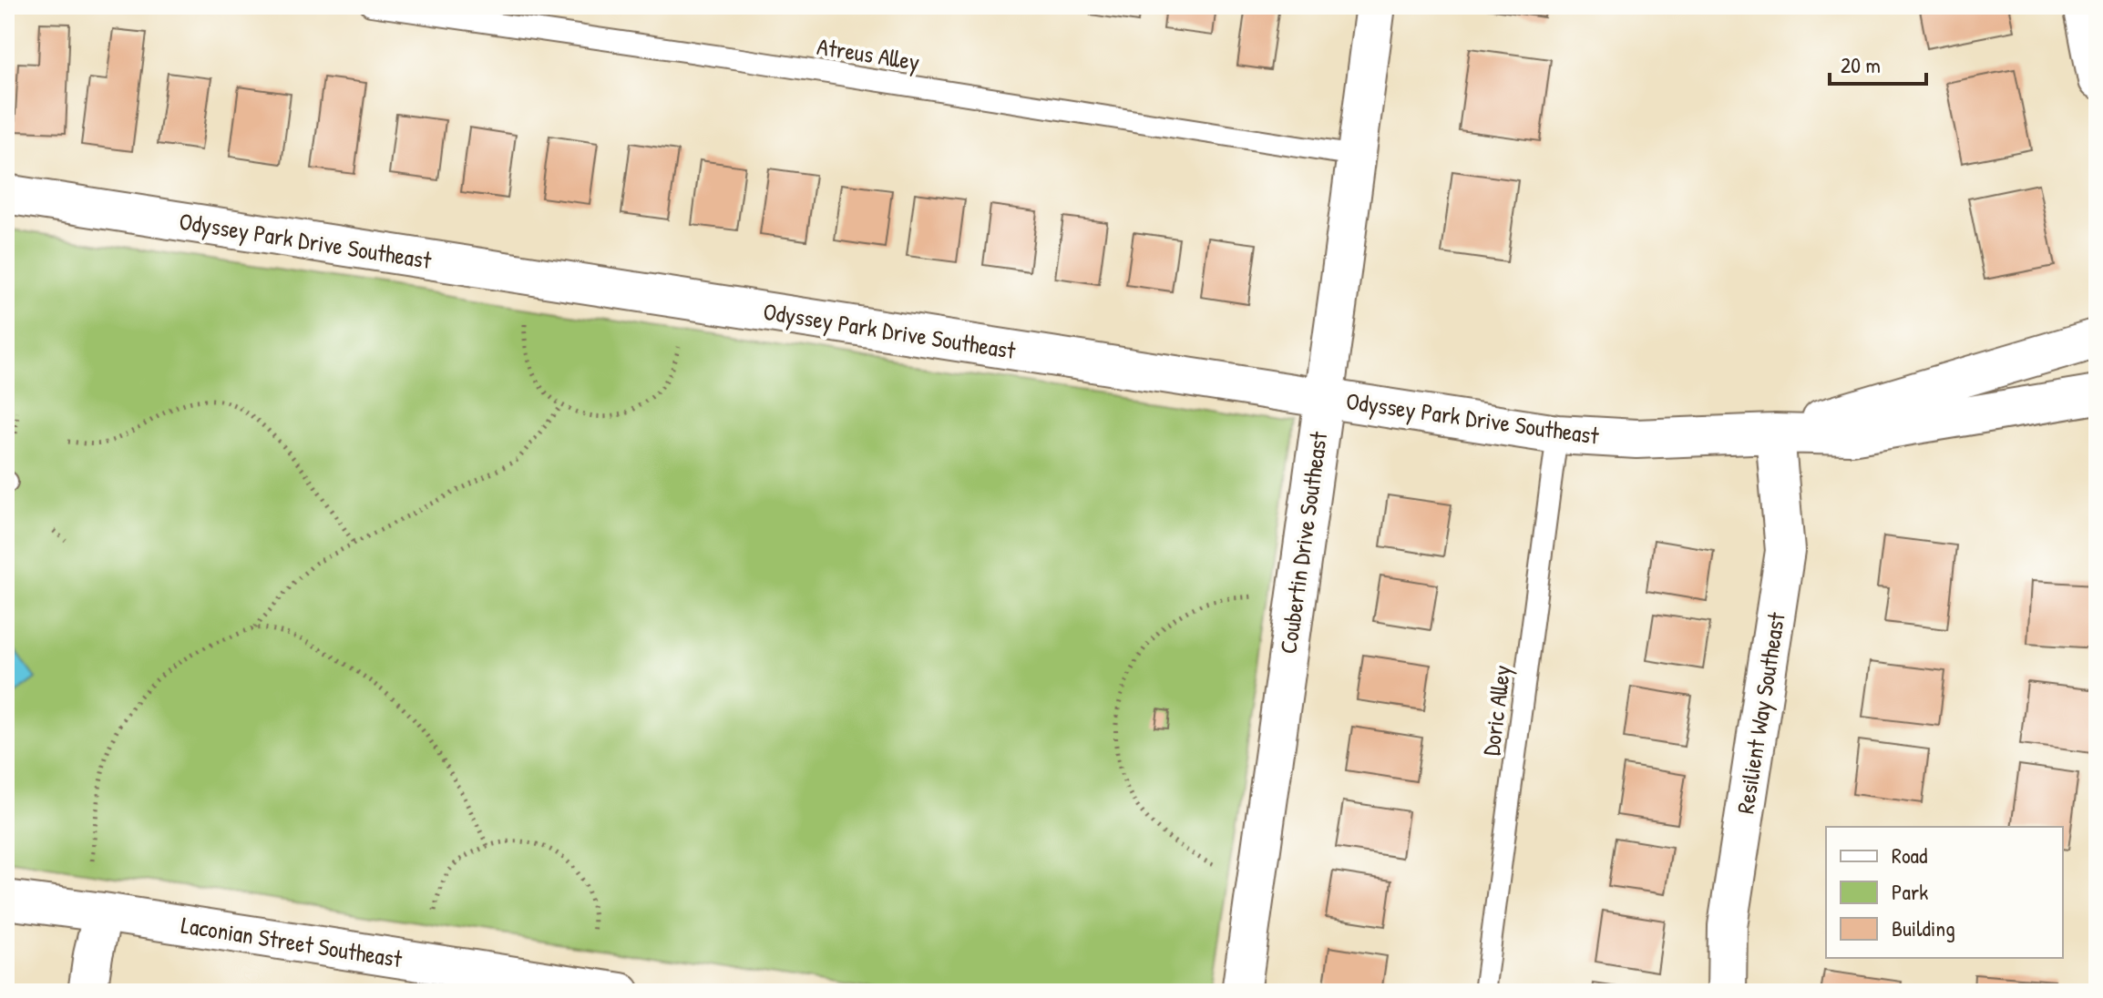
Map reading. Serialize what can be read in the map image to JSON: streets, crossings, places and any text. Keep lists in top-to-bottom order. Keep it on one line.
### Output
{"streets":{"street":["Odyssey Park Drive Southeast","Coubertin Drive Southeast","Resilient Way Southeast","Laconian Street Southeast"],"lane":["Atreus Alley","Doric Alley"]},"crossings":[["Atreus Alley","Coubertin Drive Southeast"],["Odyssey Park Drive Southeast","Coubertin Drive Southeast"],["Odyssey Park Drive Southeast","Doric Alley"],["Odyssey Park Drive Southeast","Resilient Way Southeast"]],"legend":["Road","Park","Building"],"scale_bar":"20 m"}
